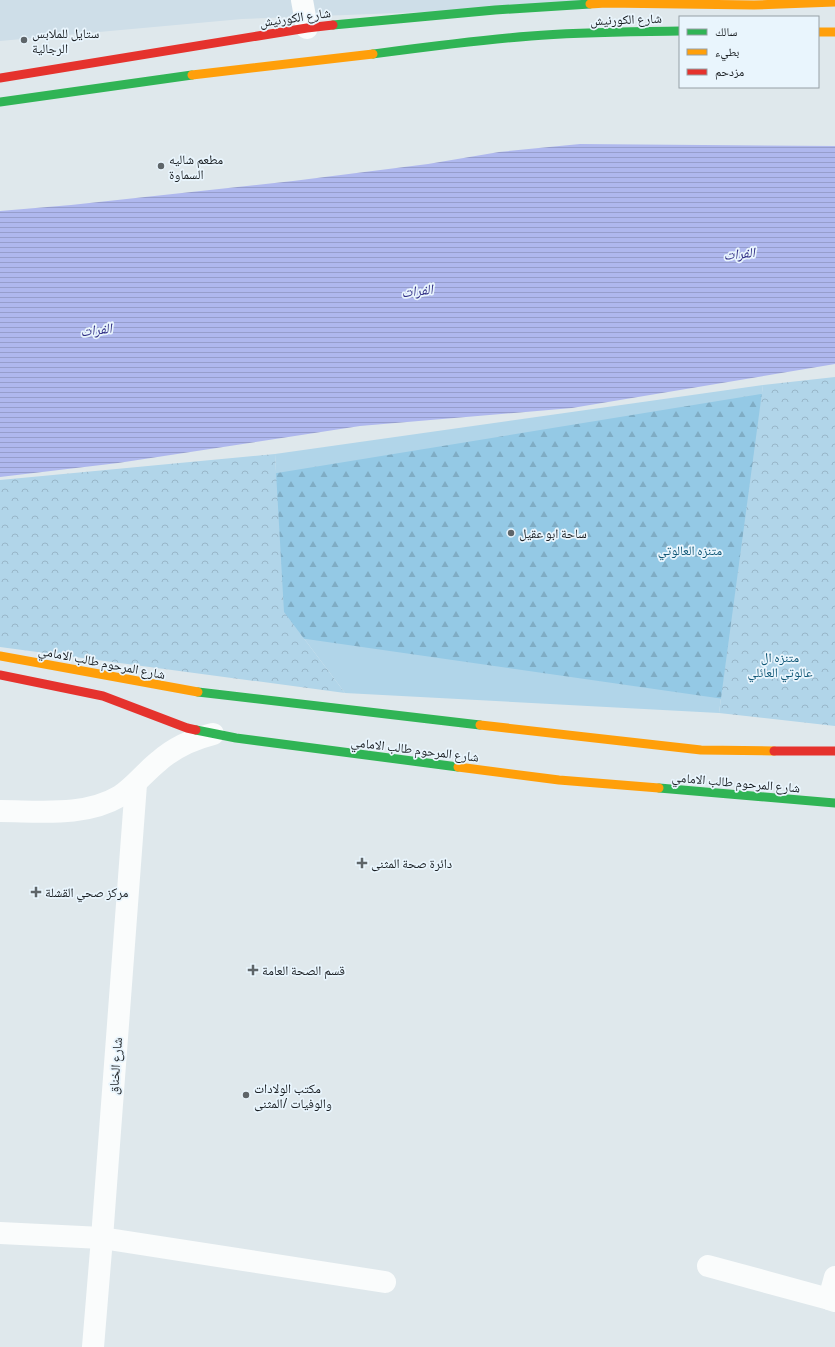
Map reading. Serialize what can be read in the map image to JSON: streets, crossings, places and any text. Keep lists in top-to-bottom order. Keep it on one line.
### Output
{"streets":{"main road":["شارع الكورنيش","شارع المرحوم طالب الامامي"],"street":["شارع الخناق"]},"water":["الفرات"],"parks":["متنزه العالوتي","متنزه ال عالوتي العائلي"],"places":{"other":["ستايل للملابس الرجالية","مطعم شاليه السماوة","ساحة ابو عقيل","مكتب الولادات والوفيات /المثنى"],"health":["دائرة صحة المثنى","مركز صحي القشلة","قسم الصحة العامة"]},"legend":["سالك","بطيء","مزدحم"]}
